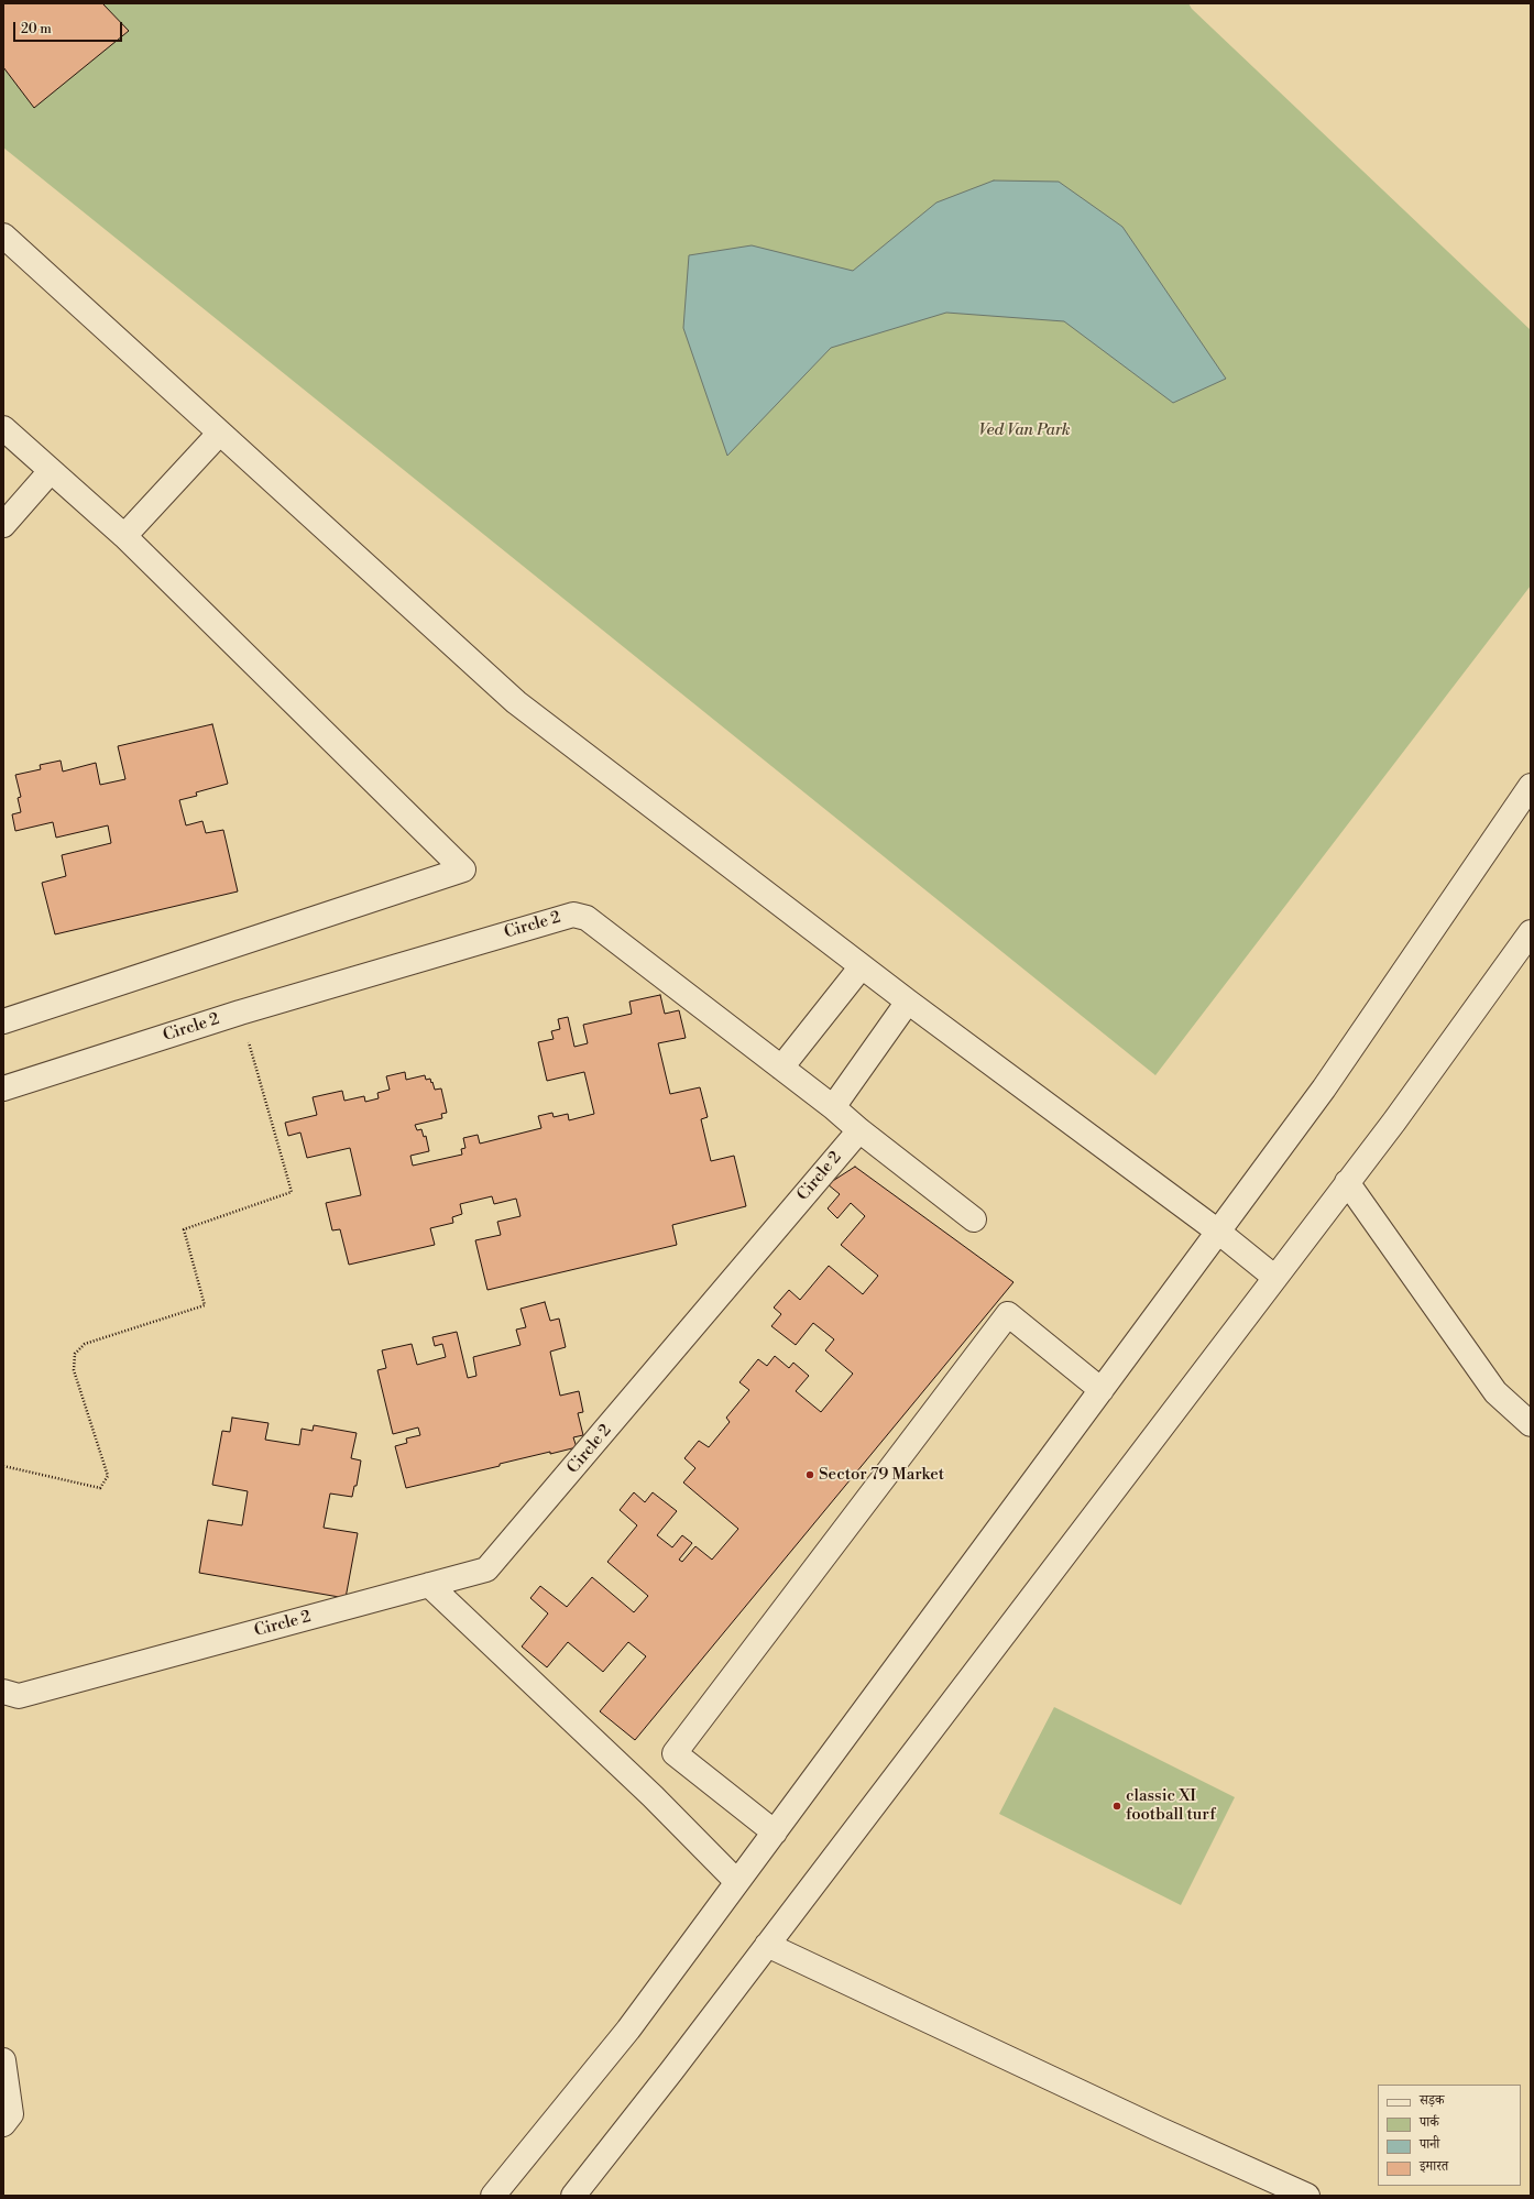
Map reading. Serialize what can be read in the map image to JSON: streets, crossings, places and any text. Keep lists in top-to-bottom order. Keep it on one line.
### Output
{"streets":{"street":["Circle 2"]},"parks":["Ved Van Park"],"places":["Sector 79 Market","classic XI football turf"],"legend":["सड़क","पार्क","पानी","इमारत"],"scale_bar":"20 m"}
